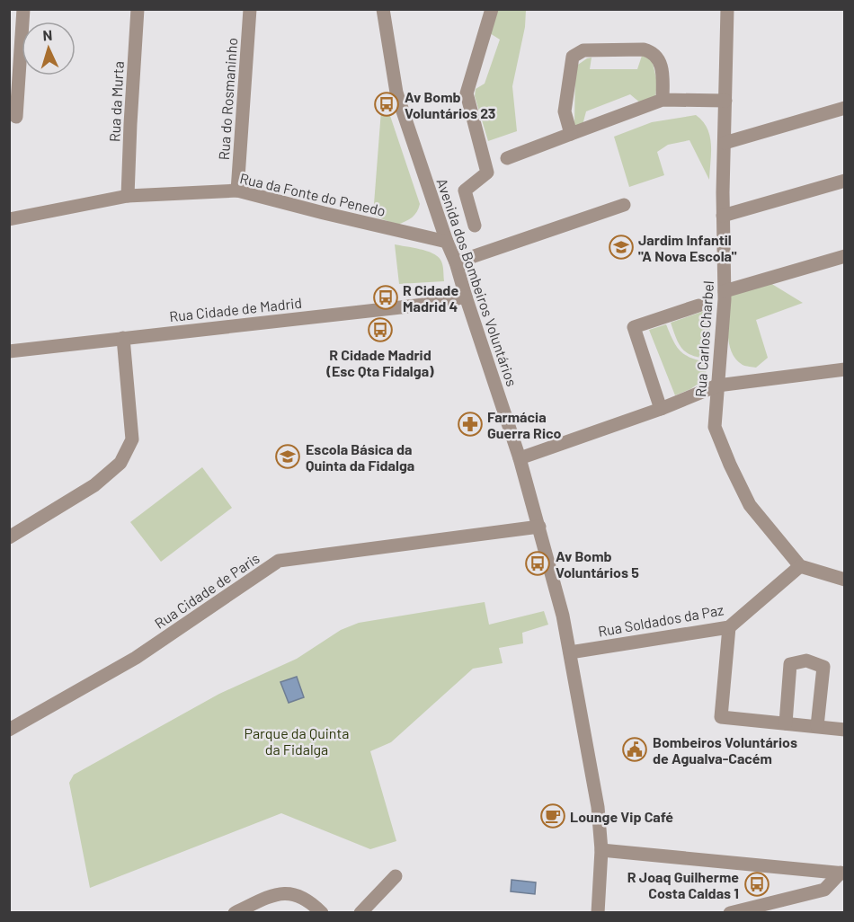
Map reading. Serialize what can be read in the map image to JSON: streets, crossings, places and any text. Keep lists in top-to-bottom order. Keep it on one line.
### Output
{"streets":{"street":["Rua do Rosmaninho","Rua da Murta","Rua da Fonte do Penedo","Avenida dos Bombeiros Voluntários","Rua Cidade de Madrid","Rua Carlos Charbel","Rua Cidade de Paris","Rua Soldados da Paz"]},"crossings":[["Rua do Rosmaninho","Rua da Fonte do Penedo"],["Rua da Murta","Rua da Fonte do Penedo"],["Rua da Fonte do Penedo","Avenida dos Bombeiros Voluntários"],["Avenida dos Bombeiros Voluntários","Rua Cidade de Madrid"],["Avenida dos Bombeiros Voluntários","Rua Cidade de Paris"],["Avenida dos Bombeiros Voluntários","Rua Soldados da Paz"],["Rua Carlos Charbel","Rua Soldados da Paz"]],"parks":["Parque da Quinta da Fidalga"],"places":{"bus stop":["Av Bomb Voluntários 23","R Cidade Madrid 4","R Cidade Madrid (Esc Qta Fidalga)","Av Bomb Voluntários 5","R Joaq Guilherme Costa Caldas 1"],"school or university":["Jardim Infantil \"A Nova Escola\"","Escola Básica da Quinta da Fidalga"],"pharmacy":["Farmácia Guerra Rico"],"public building":["Bombeiros Voluntários de Agualva-Cacém"],"cafe":["Lounge Vip Café"]},"north":"top"}
